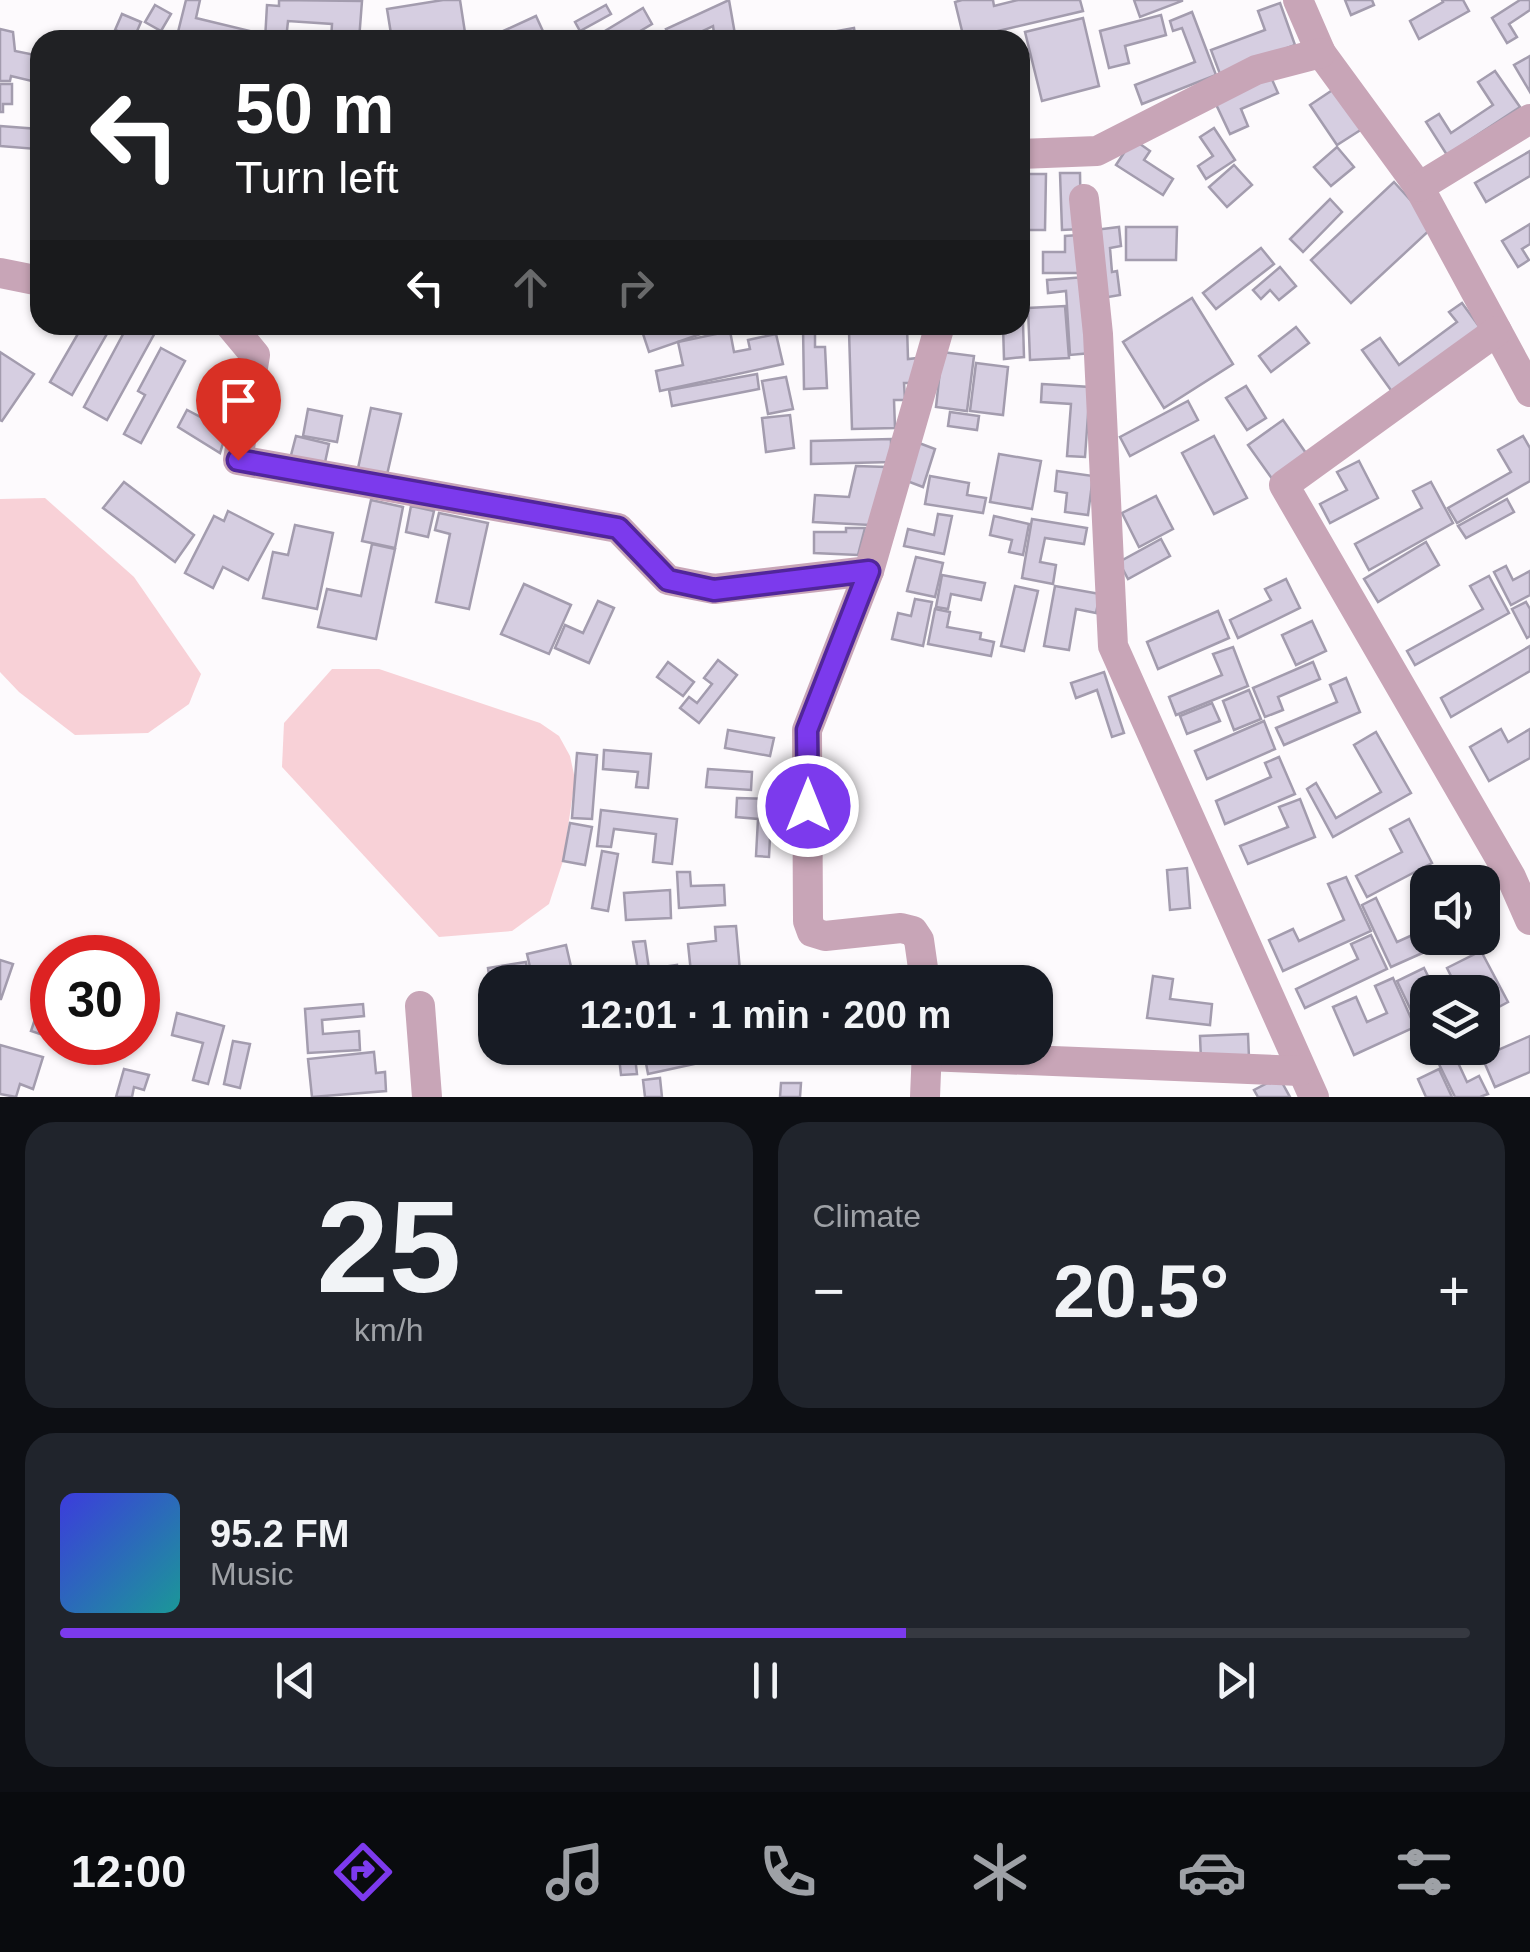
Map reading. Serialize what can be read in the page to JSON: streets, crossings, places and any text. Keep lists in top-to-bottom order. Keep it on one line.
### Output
{"page":{"turn":["50 m","Turn left"],"limit":"30","trip":"12:01 · 1 min · 200 m","tile":[["25","km/h"],"Climate"],"heat":["−","20.5°","+"],"song":["95.2 FM","Music"],"tabs":"12:00"}}
